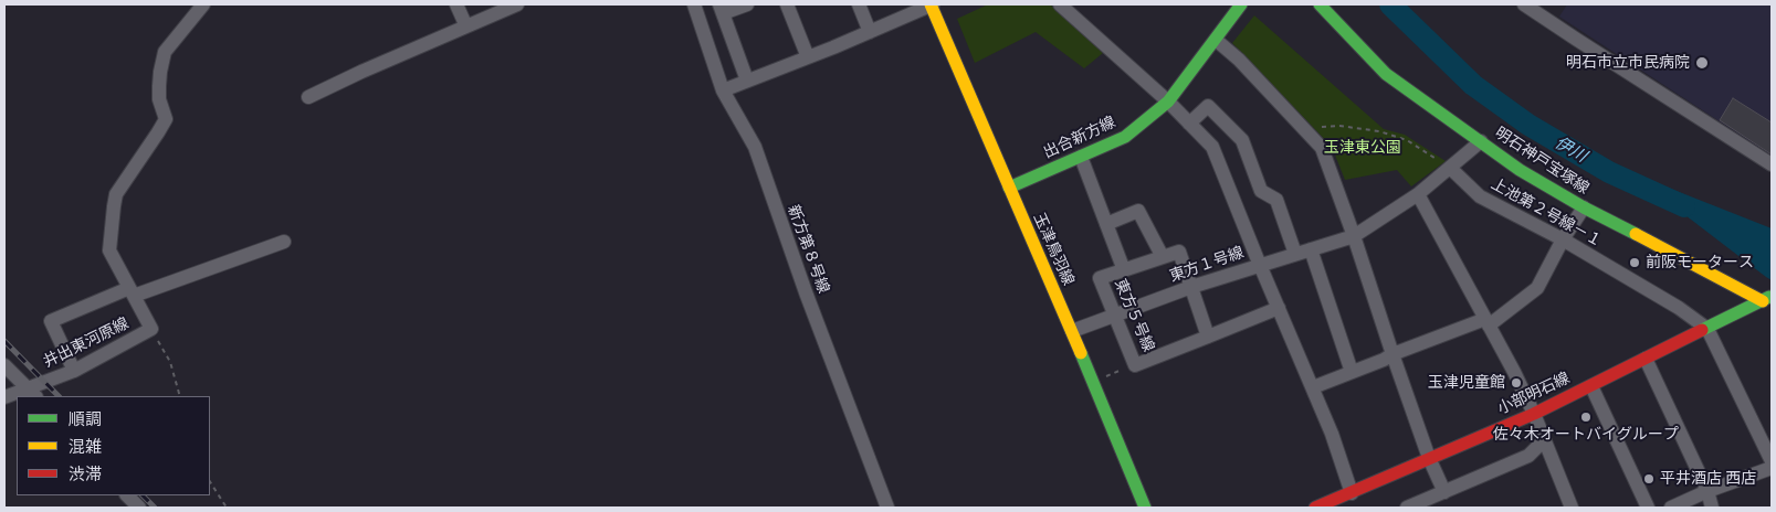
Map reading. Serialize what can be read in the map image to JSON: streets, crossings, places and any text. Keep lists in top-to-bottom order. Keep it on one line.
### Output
{"streets":{"main road":["出合新方線","明石神戸宝塚線","玉津鳥羽線","小部明石線"],"street":["上池第２号線－１","新方第８号線","東方１号線","東方５号線","井出東河原線"]},"crossings":[["出合新方線","玉津鳥羽線"],["明石神戸宝塚線","東方１号線"],["明石神戸宝塚線","小部明石線"],["上池第２号線－１","東方１号線"],["上池第２号線－１","小部明石線"],["玉津鳥羽線","東方１号線"],["東方１号線","東方５号線"]],"water":["伊川"],"parks":["玉津東公園"],"places":["明石市立市民病院","前阪モータース","玉津児童館","佐々木オートバイグループ","平井酒店 西店"],"legend":["順調","混雑","渋滞"]}
